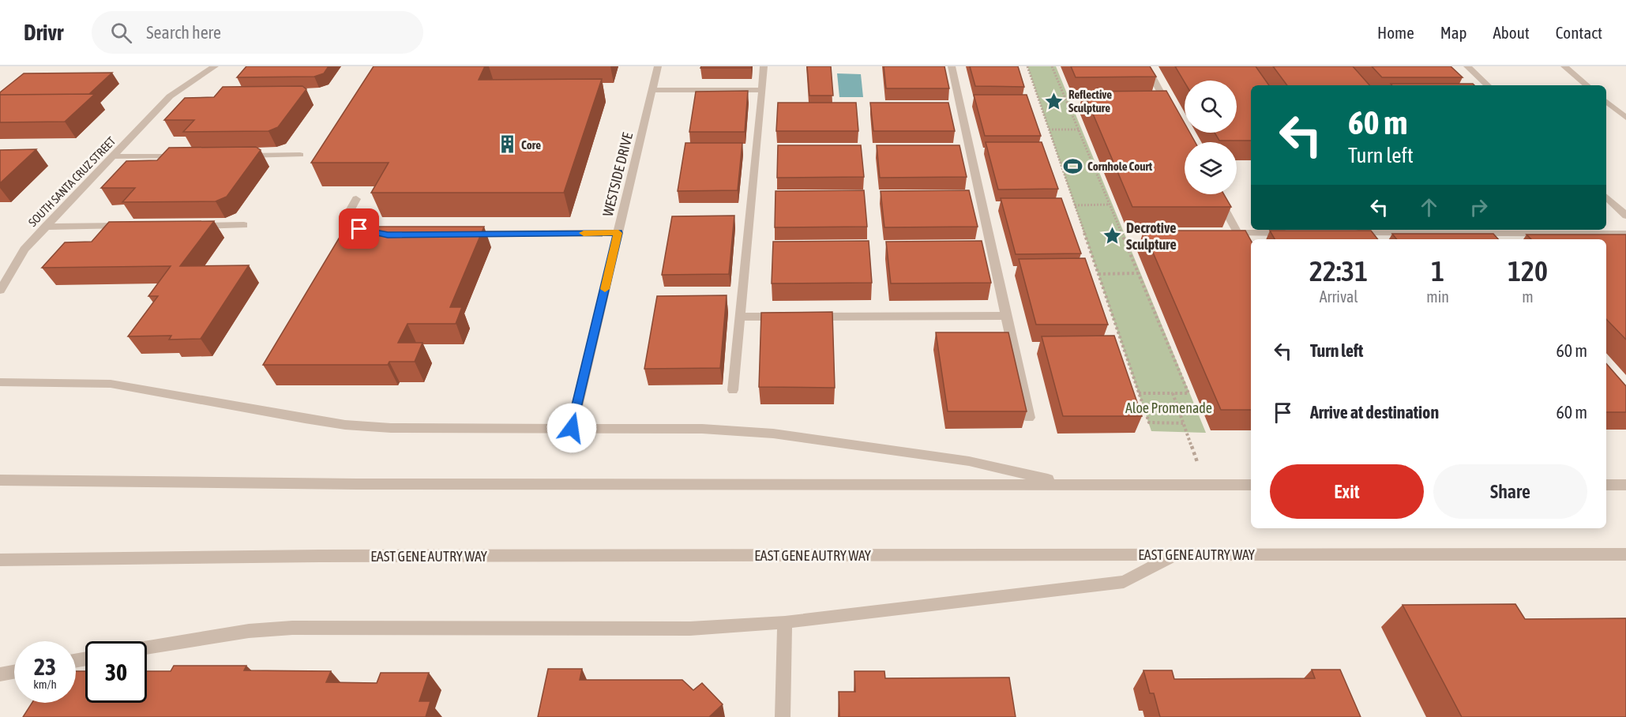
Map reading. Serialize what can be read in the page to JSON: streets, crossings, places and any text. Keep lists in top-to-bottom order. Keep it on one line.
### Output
{"streets":{"street":["WESTSIDE DRIVE","SOUTH SANTA CRUZ STREET","EAST GENE AUTRY WAY"]},"parks":["Aloe Promenade"],"places":{"place":["Reflective Sculpture","Decrotive Sculpture"],"building":["Core"],"sports":["Cornhole Court"]},"page":{"header":"Drivr","search":"Search here","nav":["Home","Map","About","Contact"],"turn":["60 m","Turn left"],"eta":["22:31","Arrival","1","min","120","m"],"list":[{"name":"Turn left","value":"60 m"},{"name":"Arrive at destination","value":"60 m"}],"buttons":["Exit","Share"],"speed":"23 km/h","limit":"30"}}
